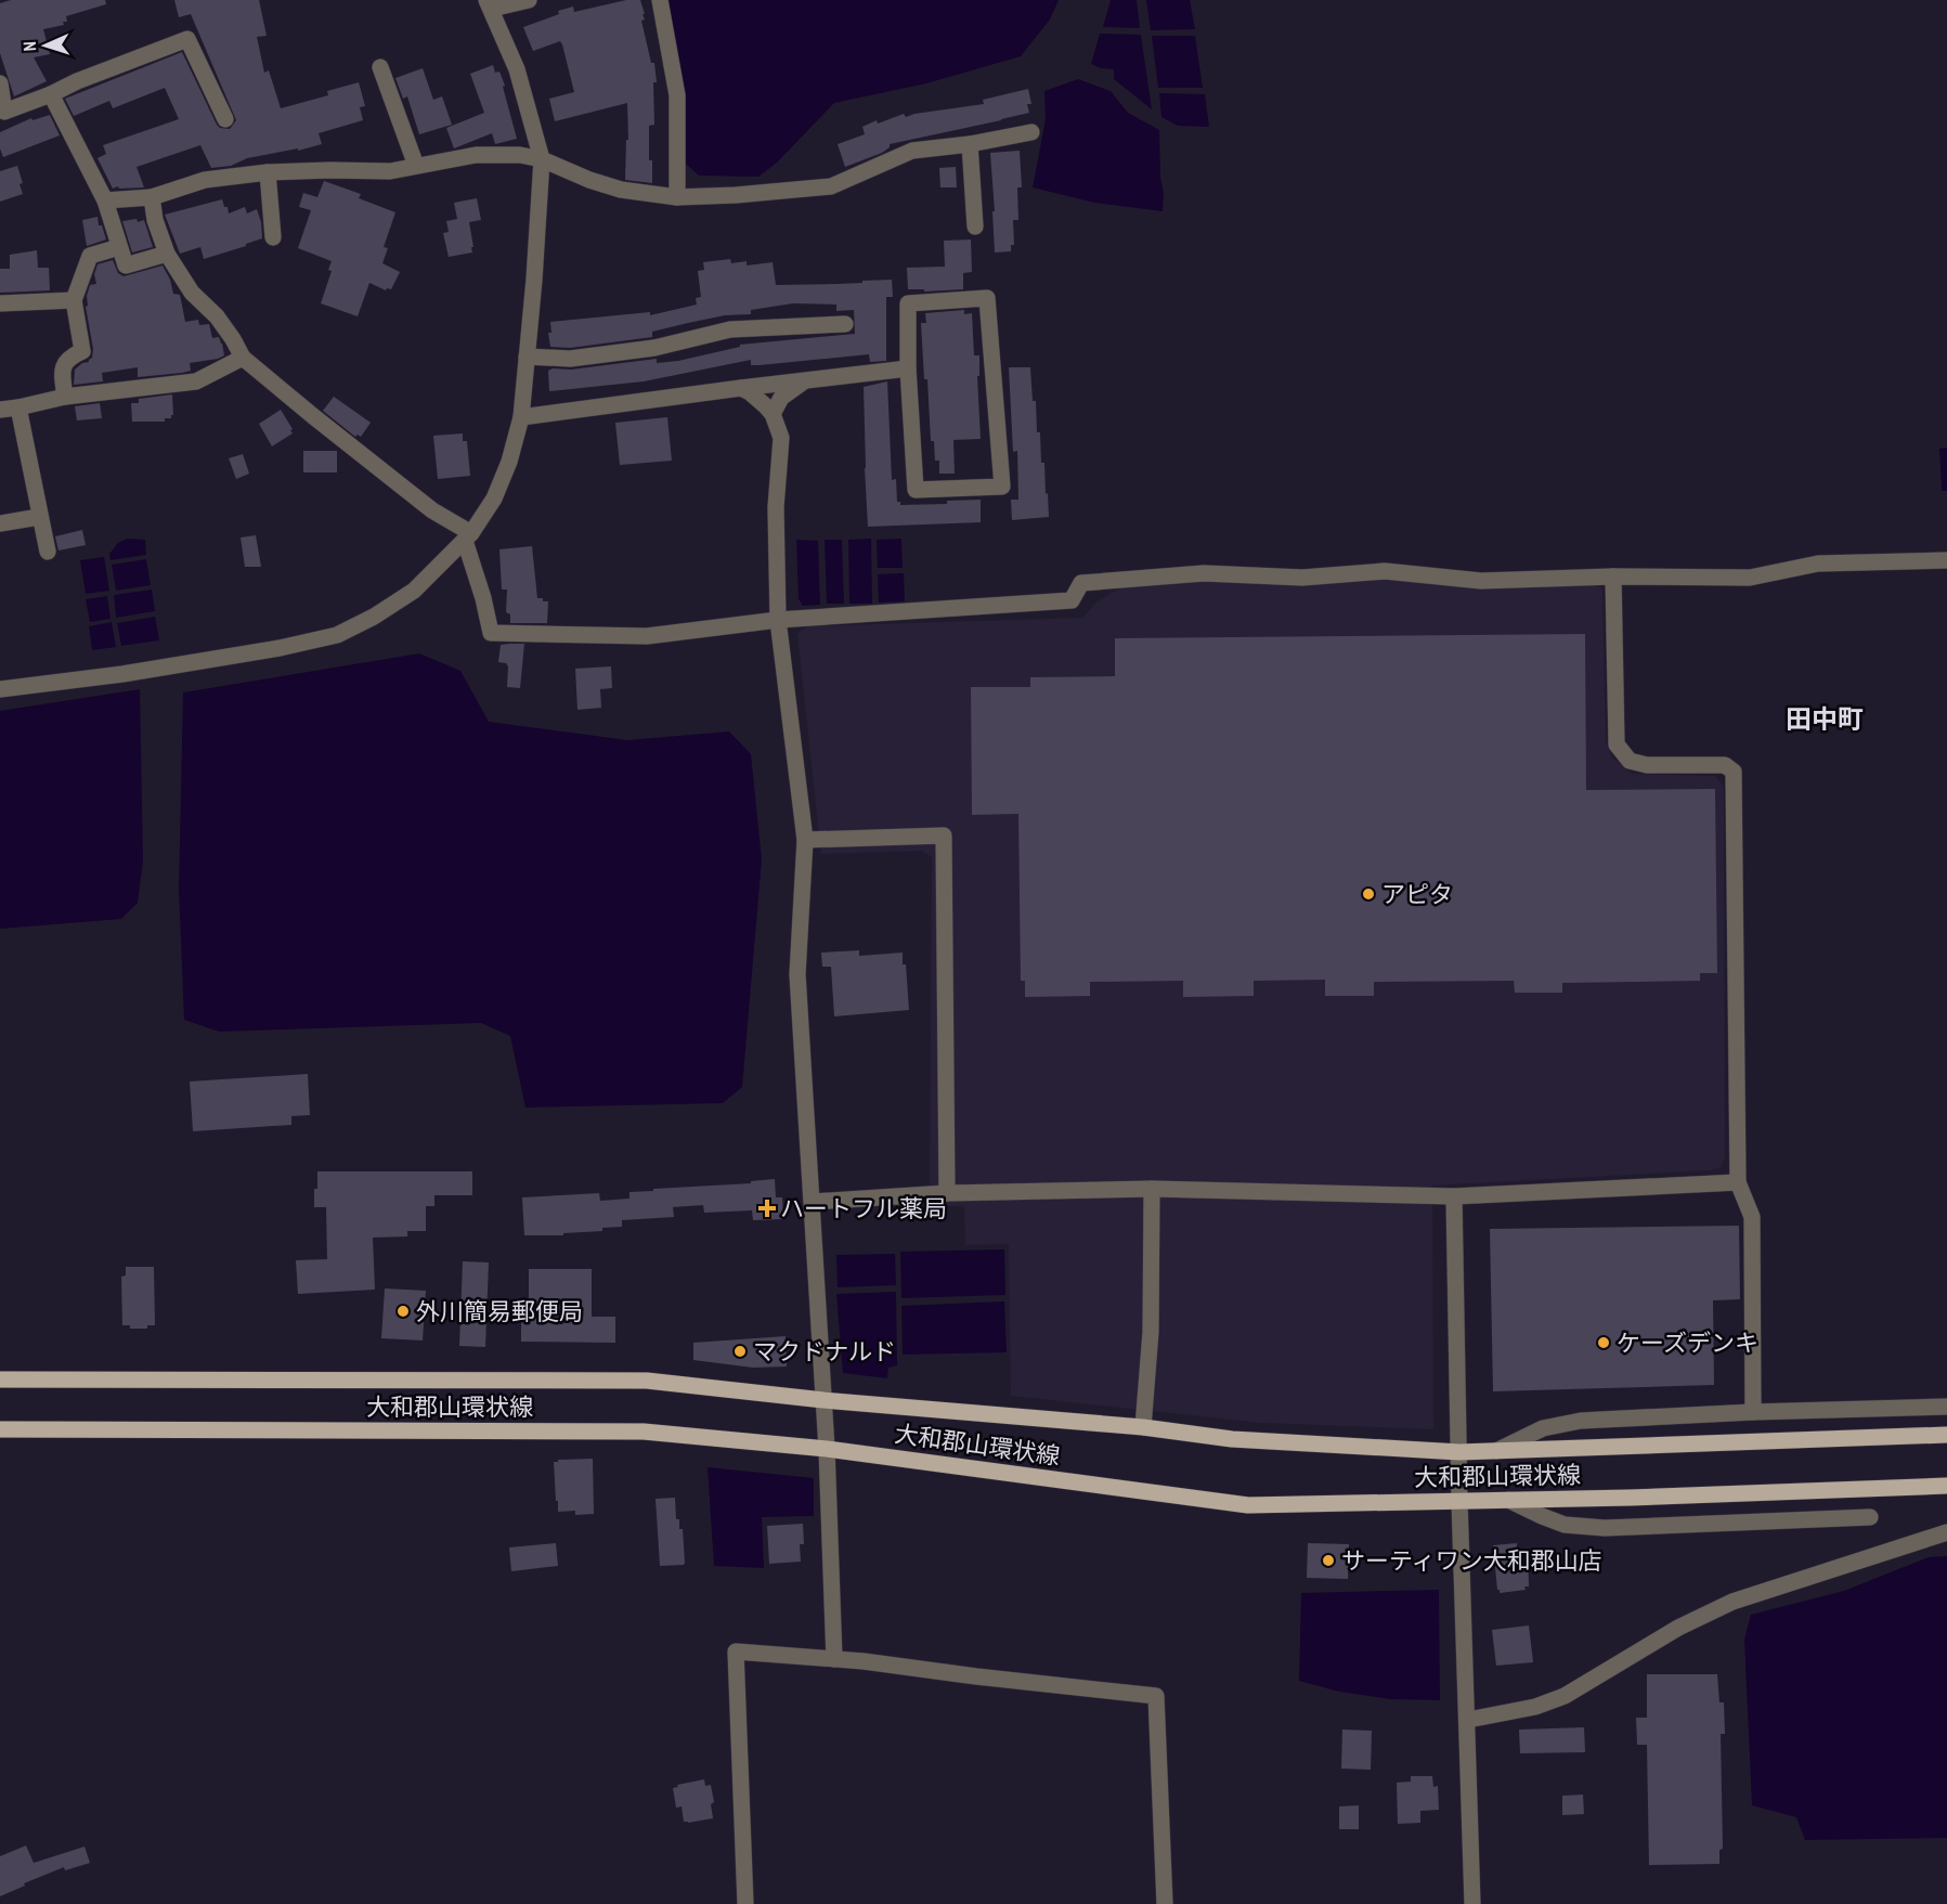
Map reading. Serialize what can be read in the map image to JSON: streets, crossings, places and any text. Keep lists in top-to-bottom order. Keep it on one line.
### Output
{"streets":{"main road":["大和郡山環状線"]},"districts":["田中町"],"places":{"other":["アピタ","外川簡易郵便局","ケーズデンキ","マクドナルド","サーティワン大和郡山店"],"health":["ハートフル薬局"]},"north":"left"}
